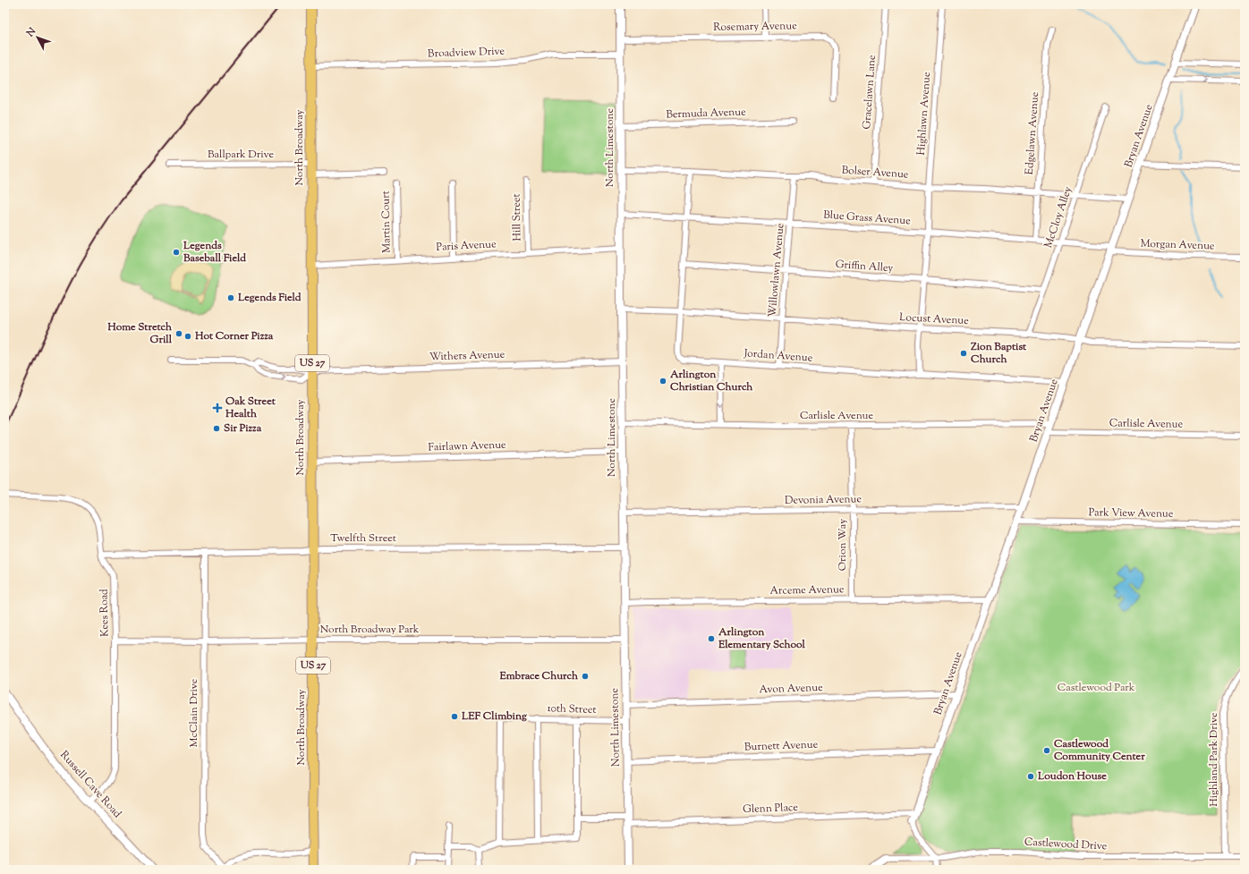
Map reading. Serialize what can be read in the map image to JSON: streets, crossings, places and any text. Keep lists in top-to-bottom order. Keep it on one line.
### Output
{"streets":{"main road":["North Broadway","US 27"],"street":["Rosemary Avenue","Broadview Drive","Gracelawn Lane","Bermuda Avenue","Highlawn Avenue","Edgelawn Avenue","Bryan Avenue","North Limestone","Ballpark Drive","Bolser Avenue","Hill Street","McCloy Alley","Blue Grass Avenue","Martin Court","Morgan Avenue","Paris Avenue","Griffin Alley","Willowlawn Avenue","Locust Avenue","Withers Avenue","Jordan Avenue","Carlisle Avenue","Fairlawn Avenue","Devonia Avenue","Park View Avenue","Twelfth Street","Orion Way","Arceme Avenue","Kees Road","North Broadway Park","Avon Avenue","10th Street","McClain Drive","Burnett Avenue","Highland Park Drive","Russell Cave Road","Glenn Place","Castlewood Drive"]},"crossings":[["Rosemary Avenue","North Limestone"],["Broadview Drive","North Broadway"],["Broadview Drive","North Limestone"],["Gracelawn Lane","Bolser Avenue"],["Bermuda Avenue","North Limestone"],["Highlawn Avenue","Bolser Avenue"],["Highlawn Avenue","Blue Grass Avenue"],["Highlawn Avenue","Griffin Alley"],["Highlawn Avenue","Locust Avenue"],["Highlawn Avenue","Jordan Avenue"],["Edgelawn Avenue","Bolser Avenue"],["Edgelawn Avenue","Blue Grass Avenue"],["Bryan Avenue","Bolser Avenue"],["Bryan Avenue","Blue Grass Avenue"],["Bryan Avenue","Morgan Avenue"],["Bryan Avenue","Locust Avenue"],["Bryan Avenue","Jordan Avenue"],["Bryan Avenue","Carlisle Avenue"],["Bryan Avenue","Devonia Avenue"],["Bryan Avenue","Park View Avenue"],["Bryan Avenue","Arceme Avenue"],["Bryan Avenue","Avon Avenue"],["Bryan Avenue","Burnett Avenue"],["Bryan Avenue","Glenn Place"],["North Broadway","Ballpark Drive"],["North Broadway","Paris Avenue"],["North Broadway","Withers Avenue"],["North Broadway","Fairlawn Avenue"],["North Broadway","Twelfth Street"],["North Broadway","North Broadway Park"],["North Limestone","Bolser Avenue"],["North Limestone","Blue Grass Avenue"],["North Limestone","Paris Avenue"],["North Limestone","Locust Avenue"],["North Limestone","Withers Avenue"],["North Limestone","Carlisle Avenue"],["North Limestone","Fairlawn Avenue"],["North Limestone","Devonia Avenue"],["North Limestone","Twelfth Street"],["North Limestone","Arceme Avenue"],["North Limestone","North Broadway Park"],["North Limestone","Avon Avenue"],["North Limestone","10th Street"],["North Limestone","Burnett Avenue"],["North Limestone","Glenn Place"],["Bolser Avenue","McCloy Alley"],["Bolser Avenue","Willowlawn Avenue"],["Bolser Avenue","Jordan Avenue"],["Hill Street","Paris Avenue"],["McCloy Alley","Blue Grass Avenue"],["McCloy Alley","Griffin Alley"],["McCloy Alley","Locust Avenue"],["Blue Grass Avenue","Morgan Avenue"],["Blue Grass Avenue","Willowlawn Avenue"],["Blue Grass Avenue","Jordan Avenue"],["Martin Court","Paris Avenue"],["Griffin Alley","Willowlawn Avenue"],["Griffin Alley","Jordan Avenue"],["Willowlawn Avenue","Locust Avenue"],["Willowlawn Avenue","Jordan Avenue"],["Locust Avenue","Jordan Avenue"],["Carlisle Avenue","Orion Way"],["Devonia Avenue","Orion Way"],["Twelfth Street","Kees Road"],["Twelfth Street","McClain Drive"],["Orion Way","Arceme Avenue"],["Kees Road","North Broadway Park"],["Kees Road","Russell Cave Road"],["North Broadway Park","McClain Drive"],["Highland Park Drive","Castlewood Drive"]],"parks":["Castlewood Park"],"places":{"other":["Legends Baseball Field","Legends Field","Home Stretch Grill","Hot Corner Pizza","Zion Baptist Church","Arlington Christian Church","Sir Pizza","Arlington Elementary School","Embrace Church","LEF Climbing","Castlewood Community Center","Loudon House"],"health":["Oak Street Health"]},"north":"top left"}
